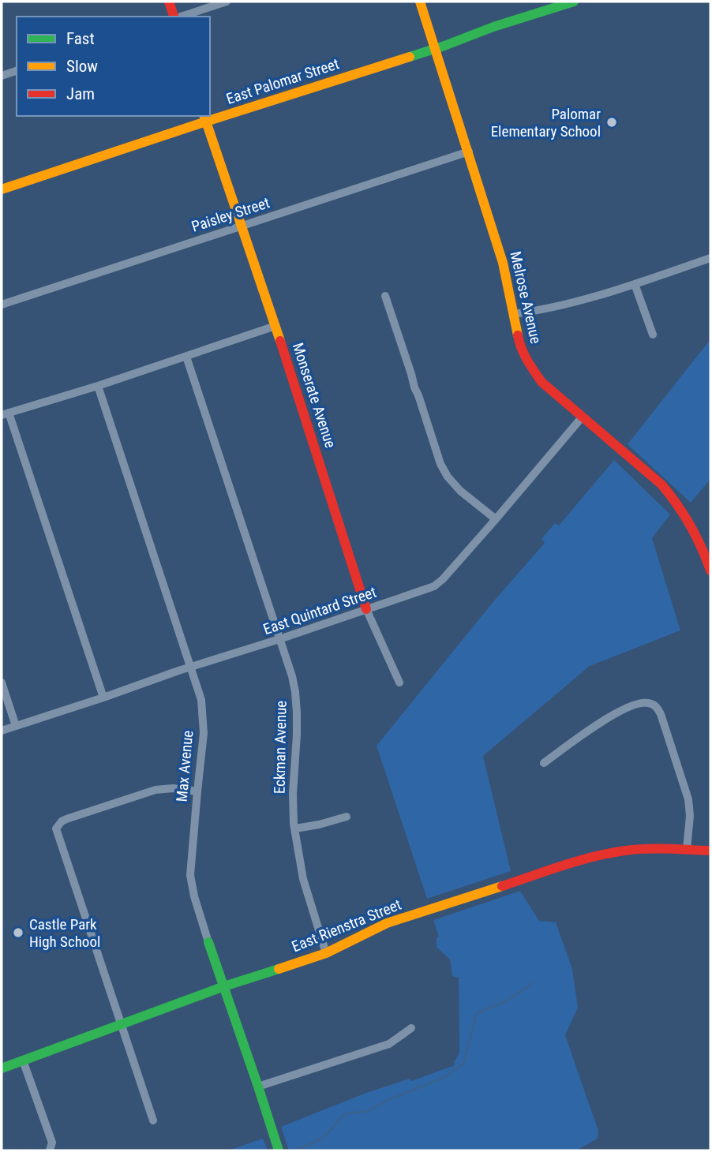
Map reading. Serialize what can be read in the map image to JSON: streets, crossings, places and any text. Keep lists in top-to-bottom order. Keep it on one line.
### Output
{"streets":{"street":["East Palomar Street","Paisley Street","Melrose Avenue","Monserate Avenue","East Quintard Street","Eckman Avenue","Max Avenue","East Rienstra Street"]},"crossings":[["East Palomar Street","Melrose Avenue"],["East Palomar Street","Monserate Avenue"],["Paisley Street","Melrose Avenue"],["Paisley Street","Monserate Avenue"],["Melrose Avenue","East Quintard Street"],["Monserate Avenue","East Quintard Street"],["East Quintard Street","Eckman Avenue"],["East Quintard Street","Max Avenue"],["Eckman Avenue","East Rienstra Street"],["Max Avenue","East Rienstra Street"]],"places":["Palomar Elementary School","Castle Park High School"],"legend":["Fast","Slow","Jam"]}
